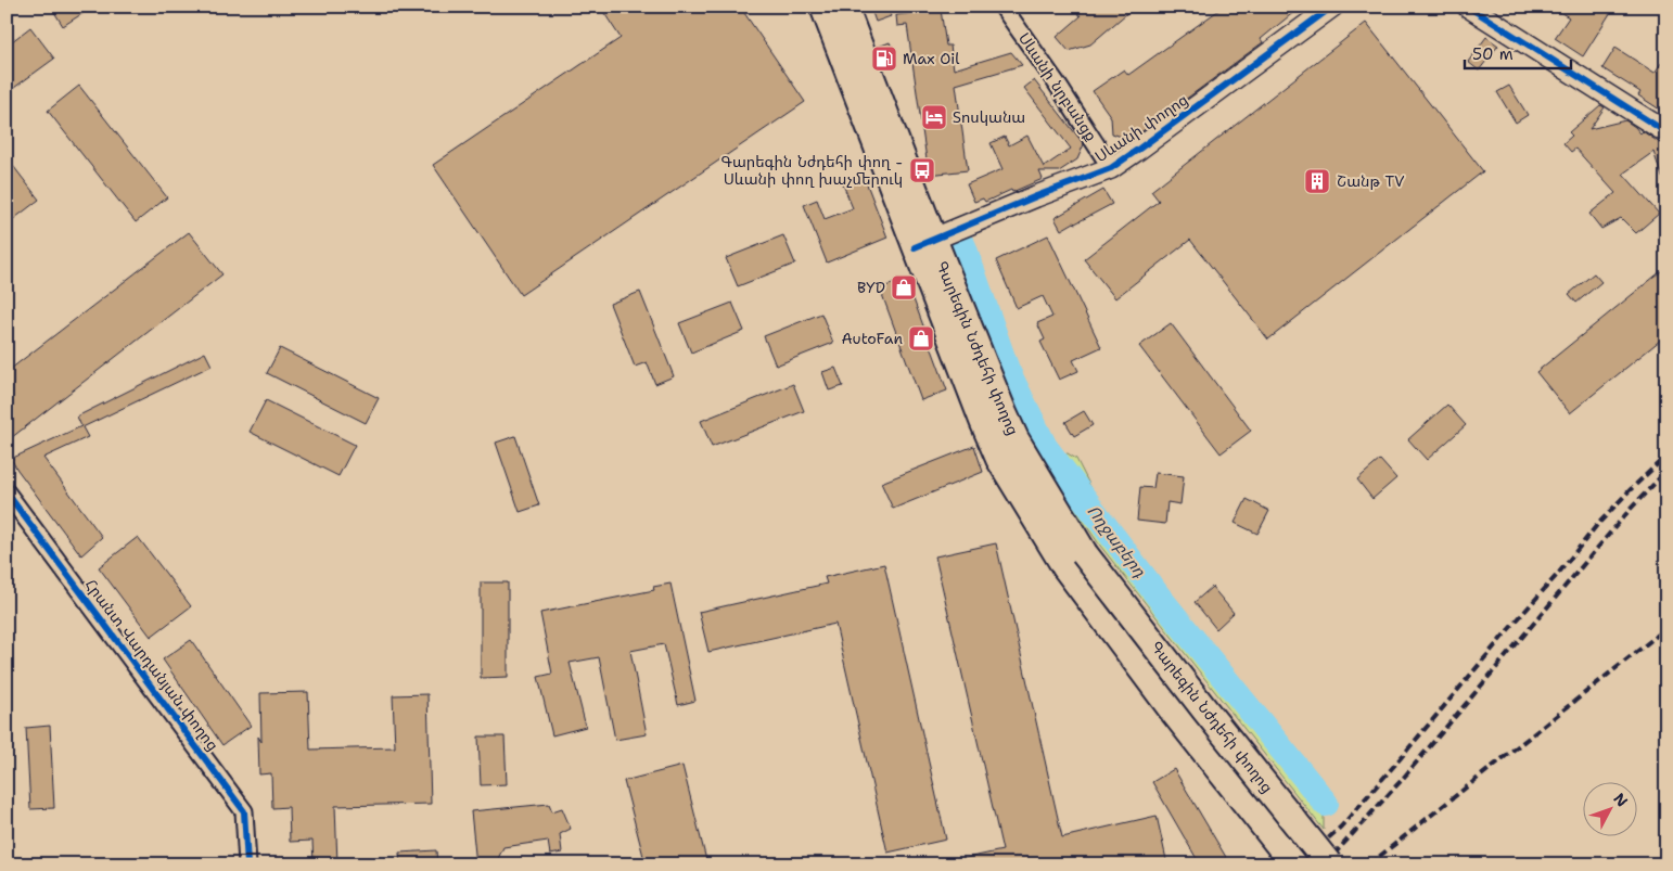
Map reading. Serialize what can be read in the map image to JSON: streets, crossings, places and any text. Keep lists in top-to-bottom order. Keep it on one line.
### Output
{"streets":{"main road":["Գարեգին Նժդեհի փողոց"],"street":["Սևանի նրբանցք","Սևանի փողոց","Հրանտ Վարդանյան փողոց"]},"crossings":[["Սևանի նրբանցք","Սևանի փողոց"],["Սևանի փողոց","Գարեգին Նժդեհի փողոց"]],"water":["Ողջաբերդ"],"places":{"fuel station":["Max Oil"],"hotel":["Տոսկանա"],"bus stop":["Գարեգին Նժդեհի փող - Սևանի փող խաչմերուկ"],"building":["Շանթ TV"],"shop":["BYD","AutoFan"]},"scale_bar":"50 m","north":"top right"}
